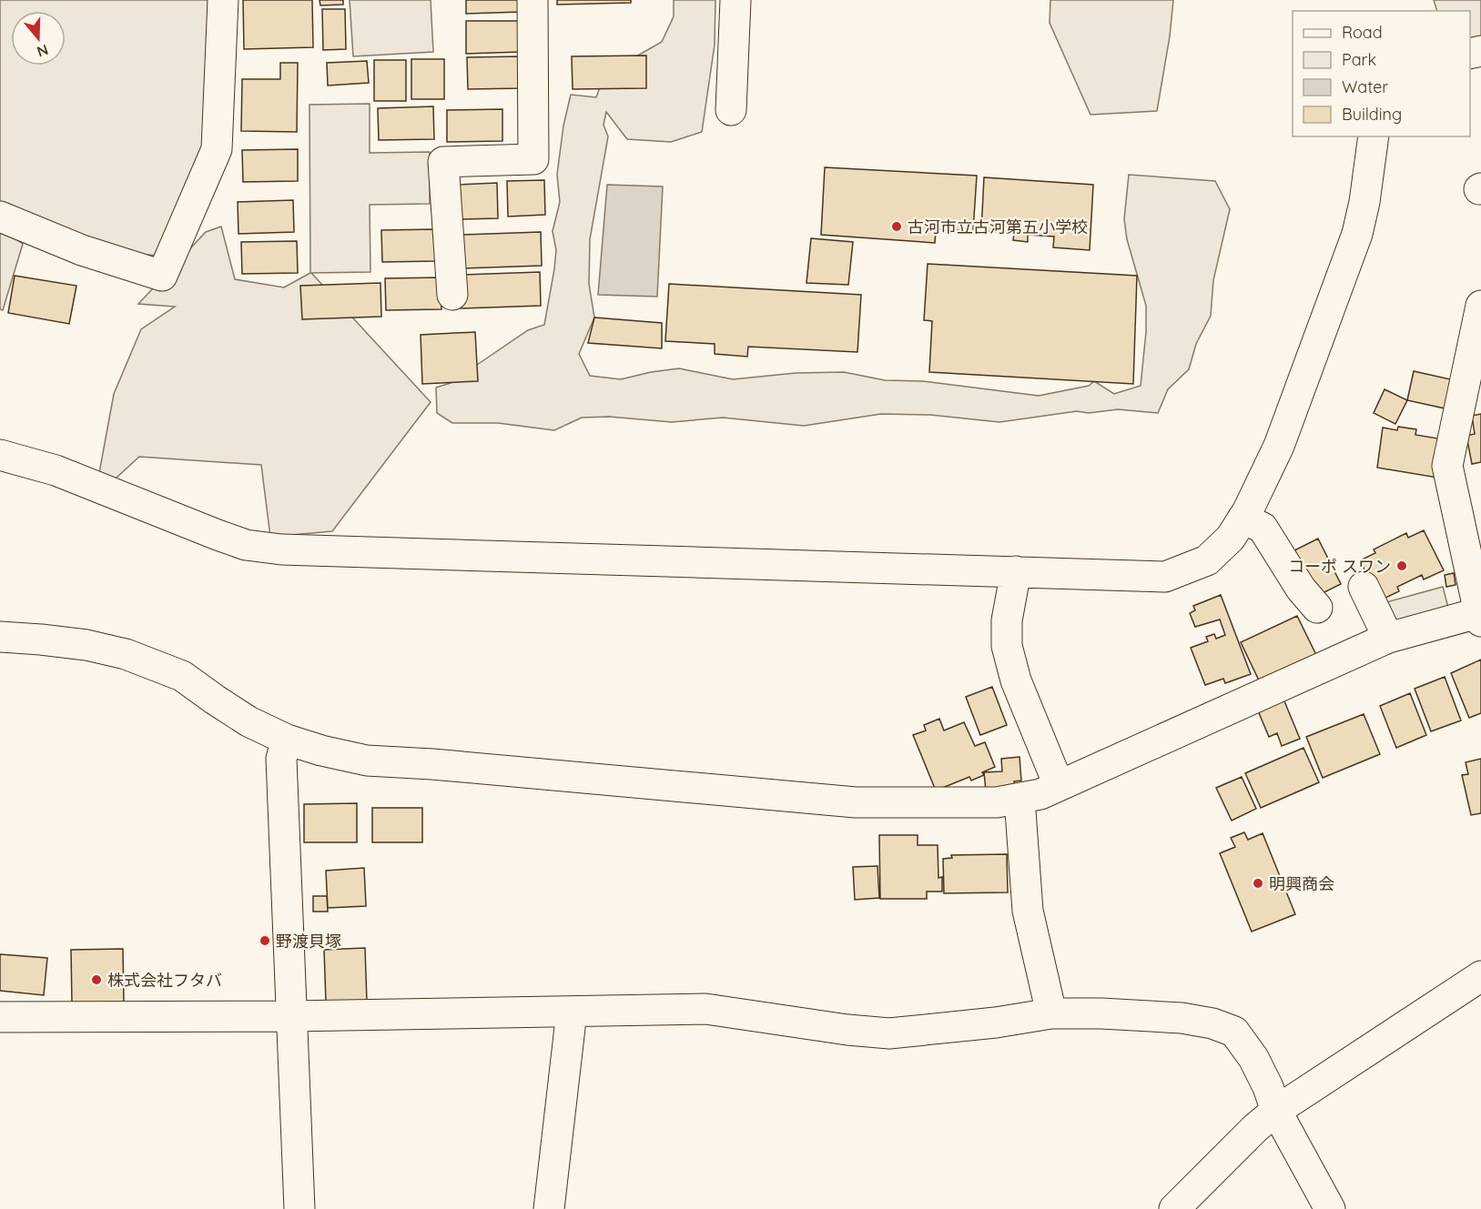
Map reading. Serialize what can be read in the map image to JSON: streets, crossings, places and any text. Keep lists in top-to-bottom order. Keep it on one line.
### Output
{"places":["古河市立古河第五小学校","コーポ スワン","明興商会","野渡貝塚","株式会社フタバ"],"legend":["Road","Park","Water","Building"],"north":"bottom"}
